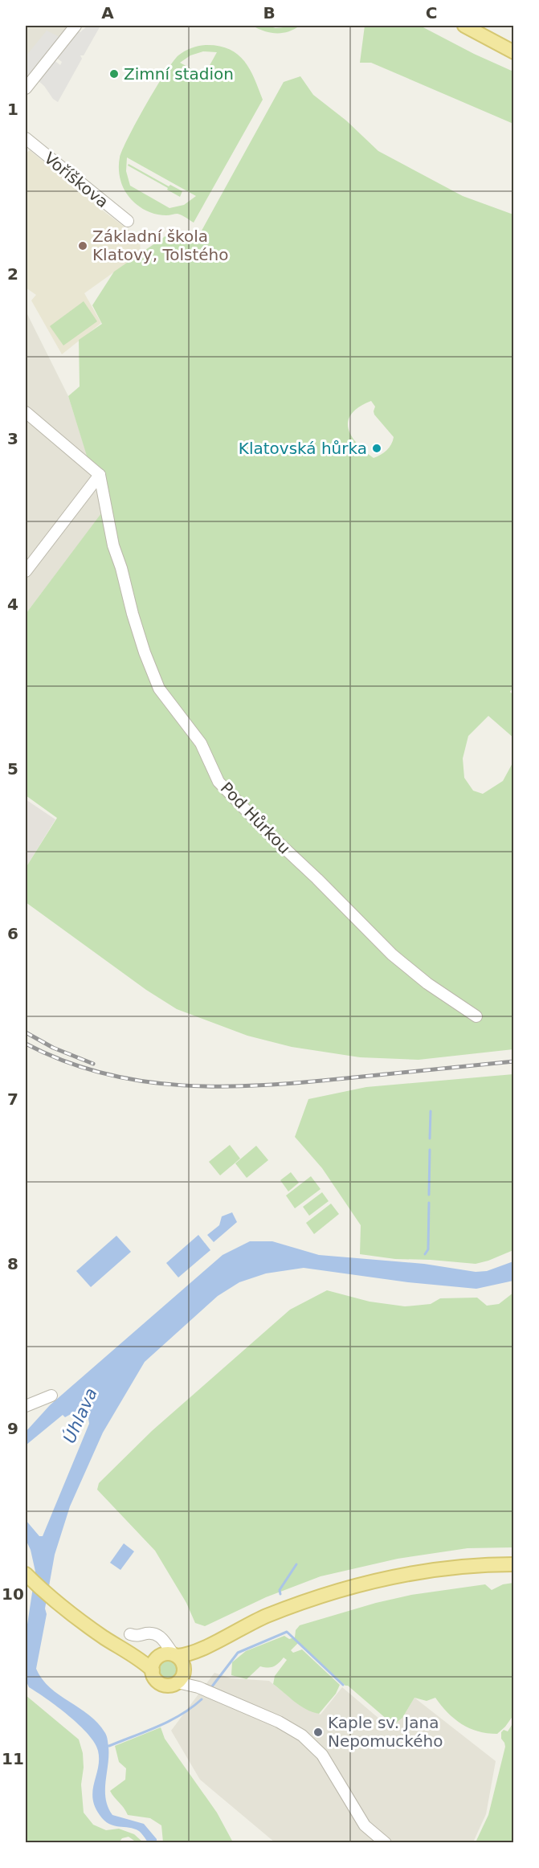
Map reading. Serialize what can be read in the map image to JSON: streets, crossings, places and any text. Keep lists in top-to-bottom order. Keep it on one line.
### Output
{"streets":{"street":["Voříškova","Pod Hůrkou"]},"water":["Úhlava"],"places":["Zimní stadion","Základní škola Klatovy, Tolstého","Klatovská hůrka","Kaple sv. Jana Nepomuckého"],"grid":{"columns":["A","B","C"],"rows":["1","2","3","4","5","6","7","8","9","10","11"]}}
